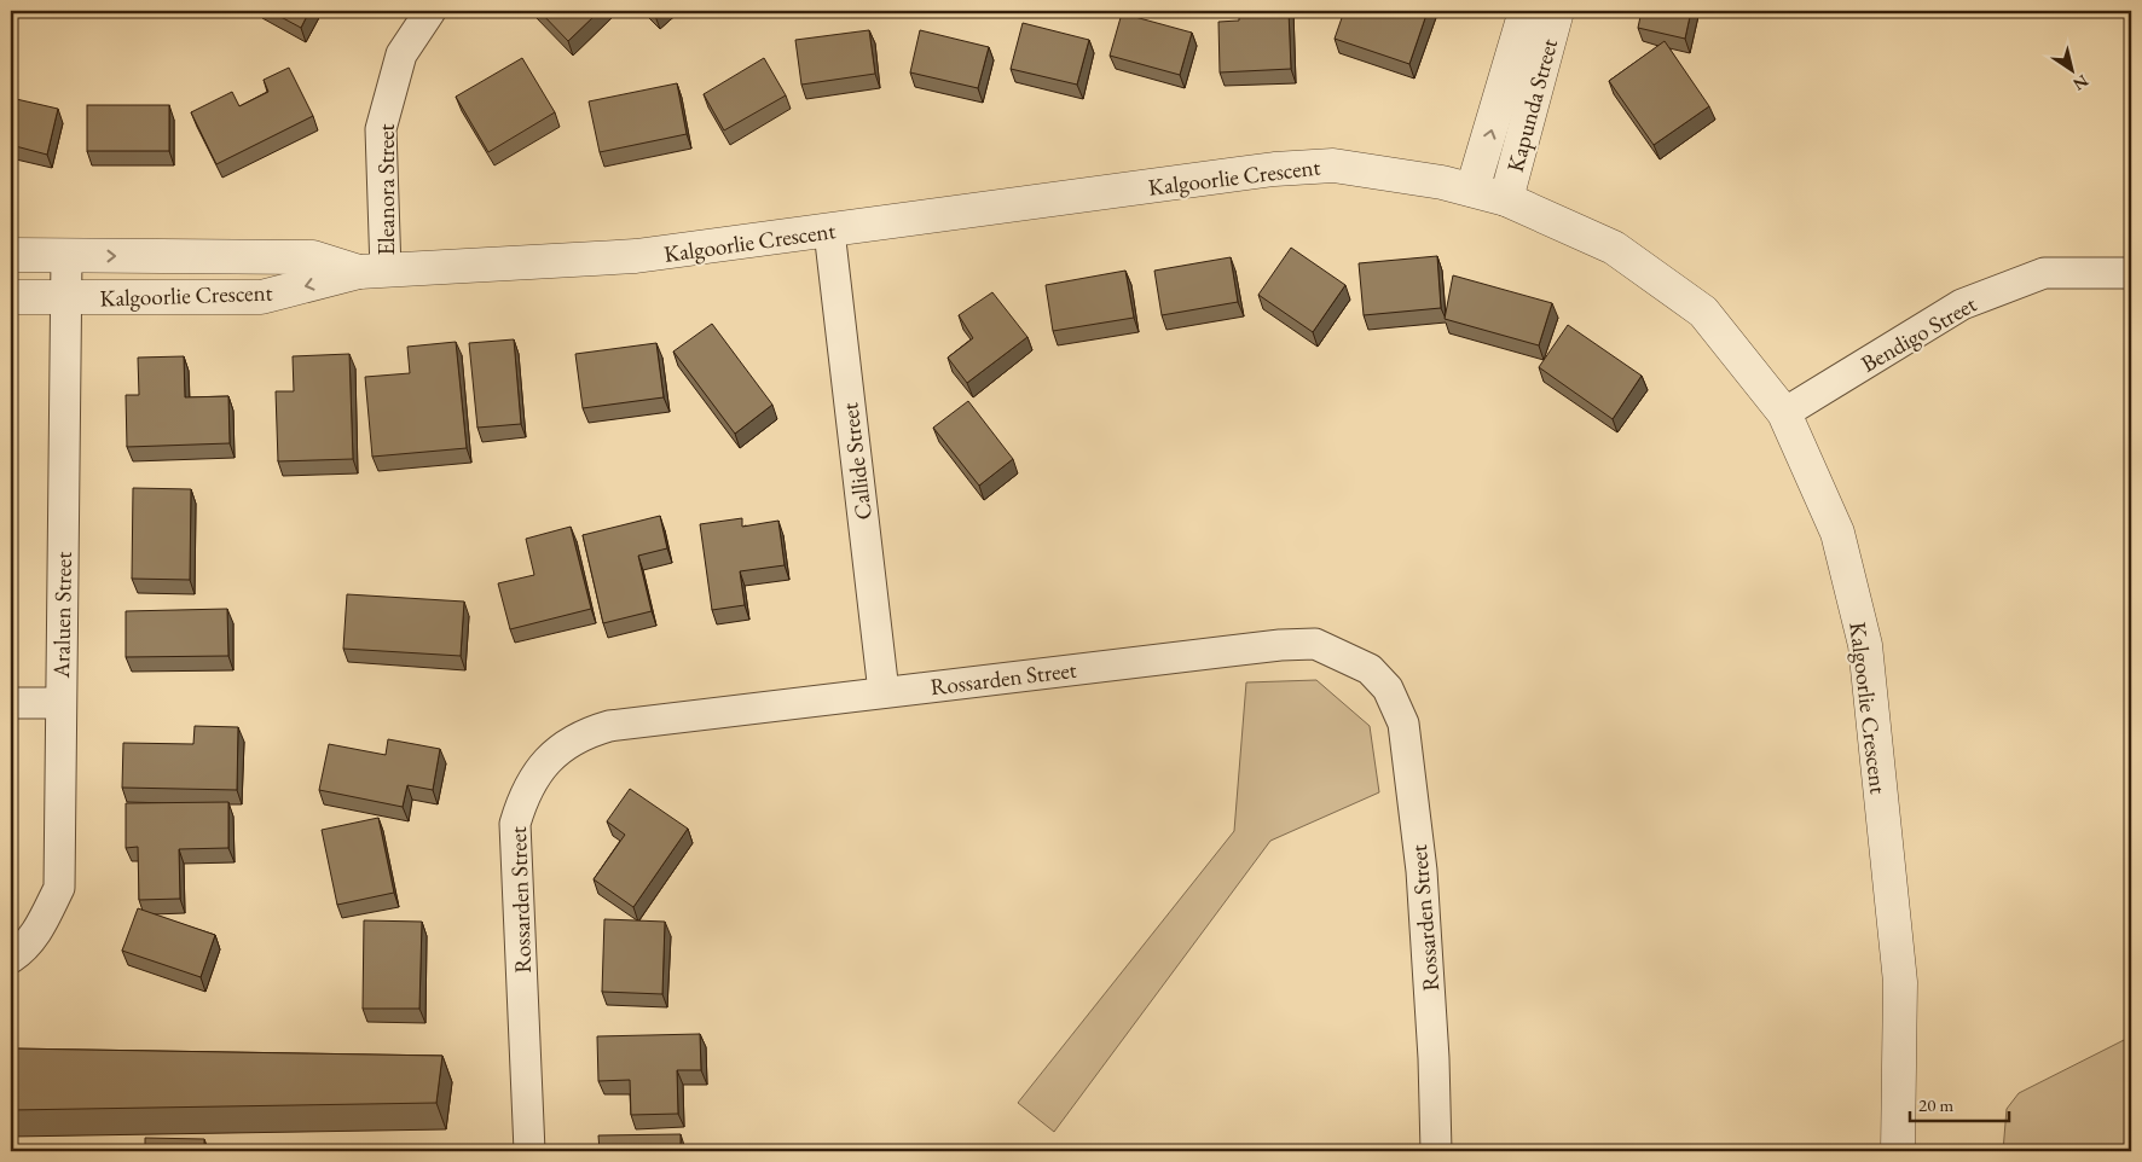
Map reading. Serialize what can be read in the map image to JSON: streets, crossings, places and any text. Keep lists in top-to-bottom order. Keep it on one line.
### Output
{"streets":{"street":["Kapunda Street","Kalgoorlie Crescent","Eleanora Street","Bendigo Street","Callide Street","Araluen Street","Rossarden Street"]},"crossings":[["Kapunda Street","Kalgoorlie Crescent"],["Kalgoorlie Crescent","Eleanora Street"],["Kalgoorlie Crescent","Bendigo Street"],["Kalgoorlie Crescent","Callide Street"],["Kalgoorlie Crescent","Araluen Street"],["Callide Street","Rossarden Street"]],"scale_bar":"20 m","north":"bottom right"}
